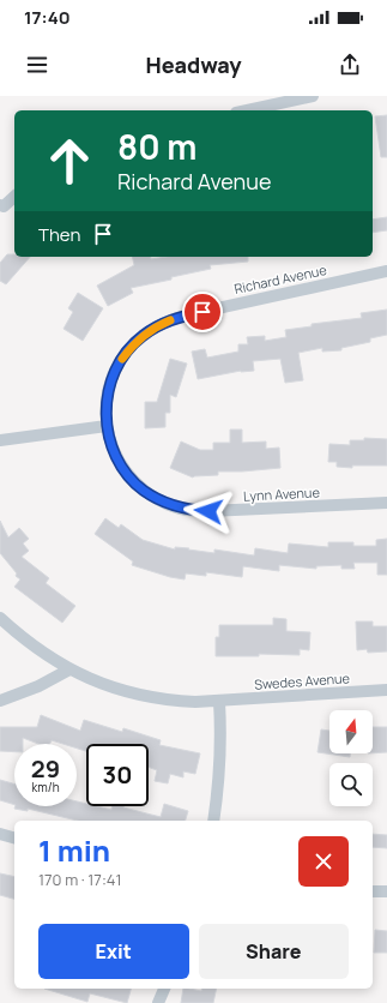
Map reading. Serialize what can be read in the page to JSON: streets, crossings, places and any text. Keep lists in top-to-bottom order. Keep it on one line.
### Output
{"streets":{"street":["Richard Avenue","Lynn Avenue","Swedes Avenue"]},"crossings":[["Richard Avenue","Lynn Avenue"]],"north":"top","page":{"status":"17:40","header":"Headway","turn":["80 m","Richard Avenue"],"then":"Then","speed":"29 km/h","limit":"30","heading":["1 min","170 m · 17:41"],"buttons":["Exit","Share"]}}
